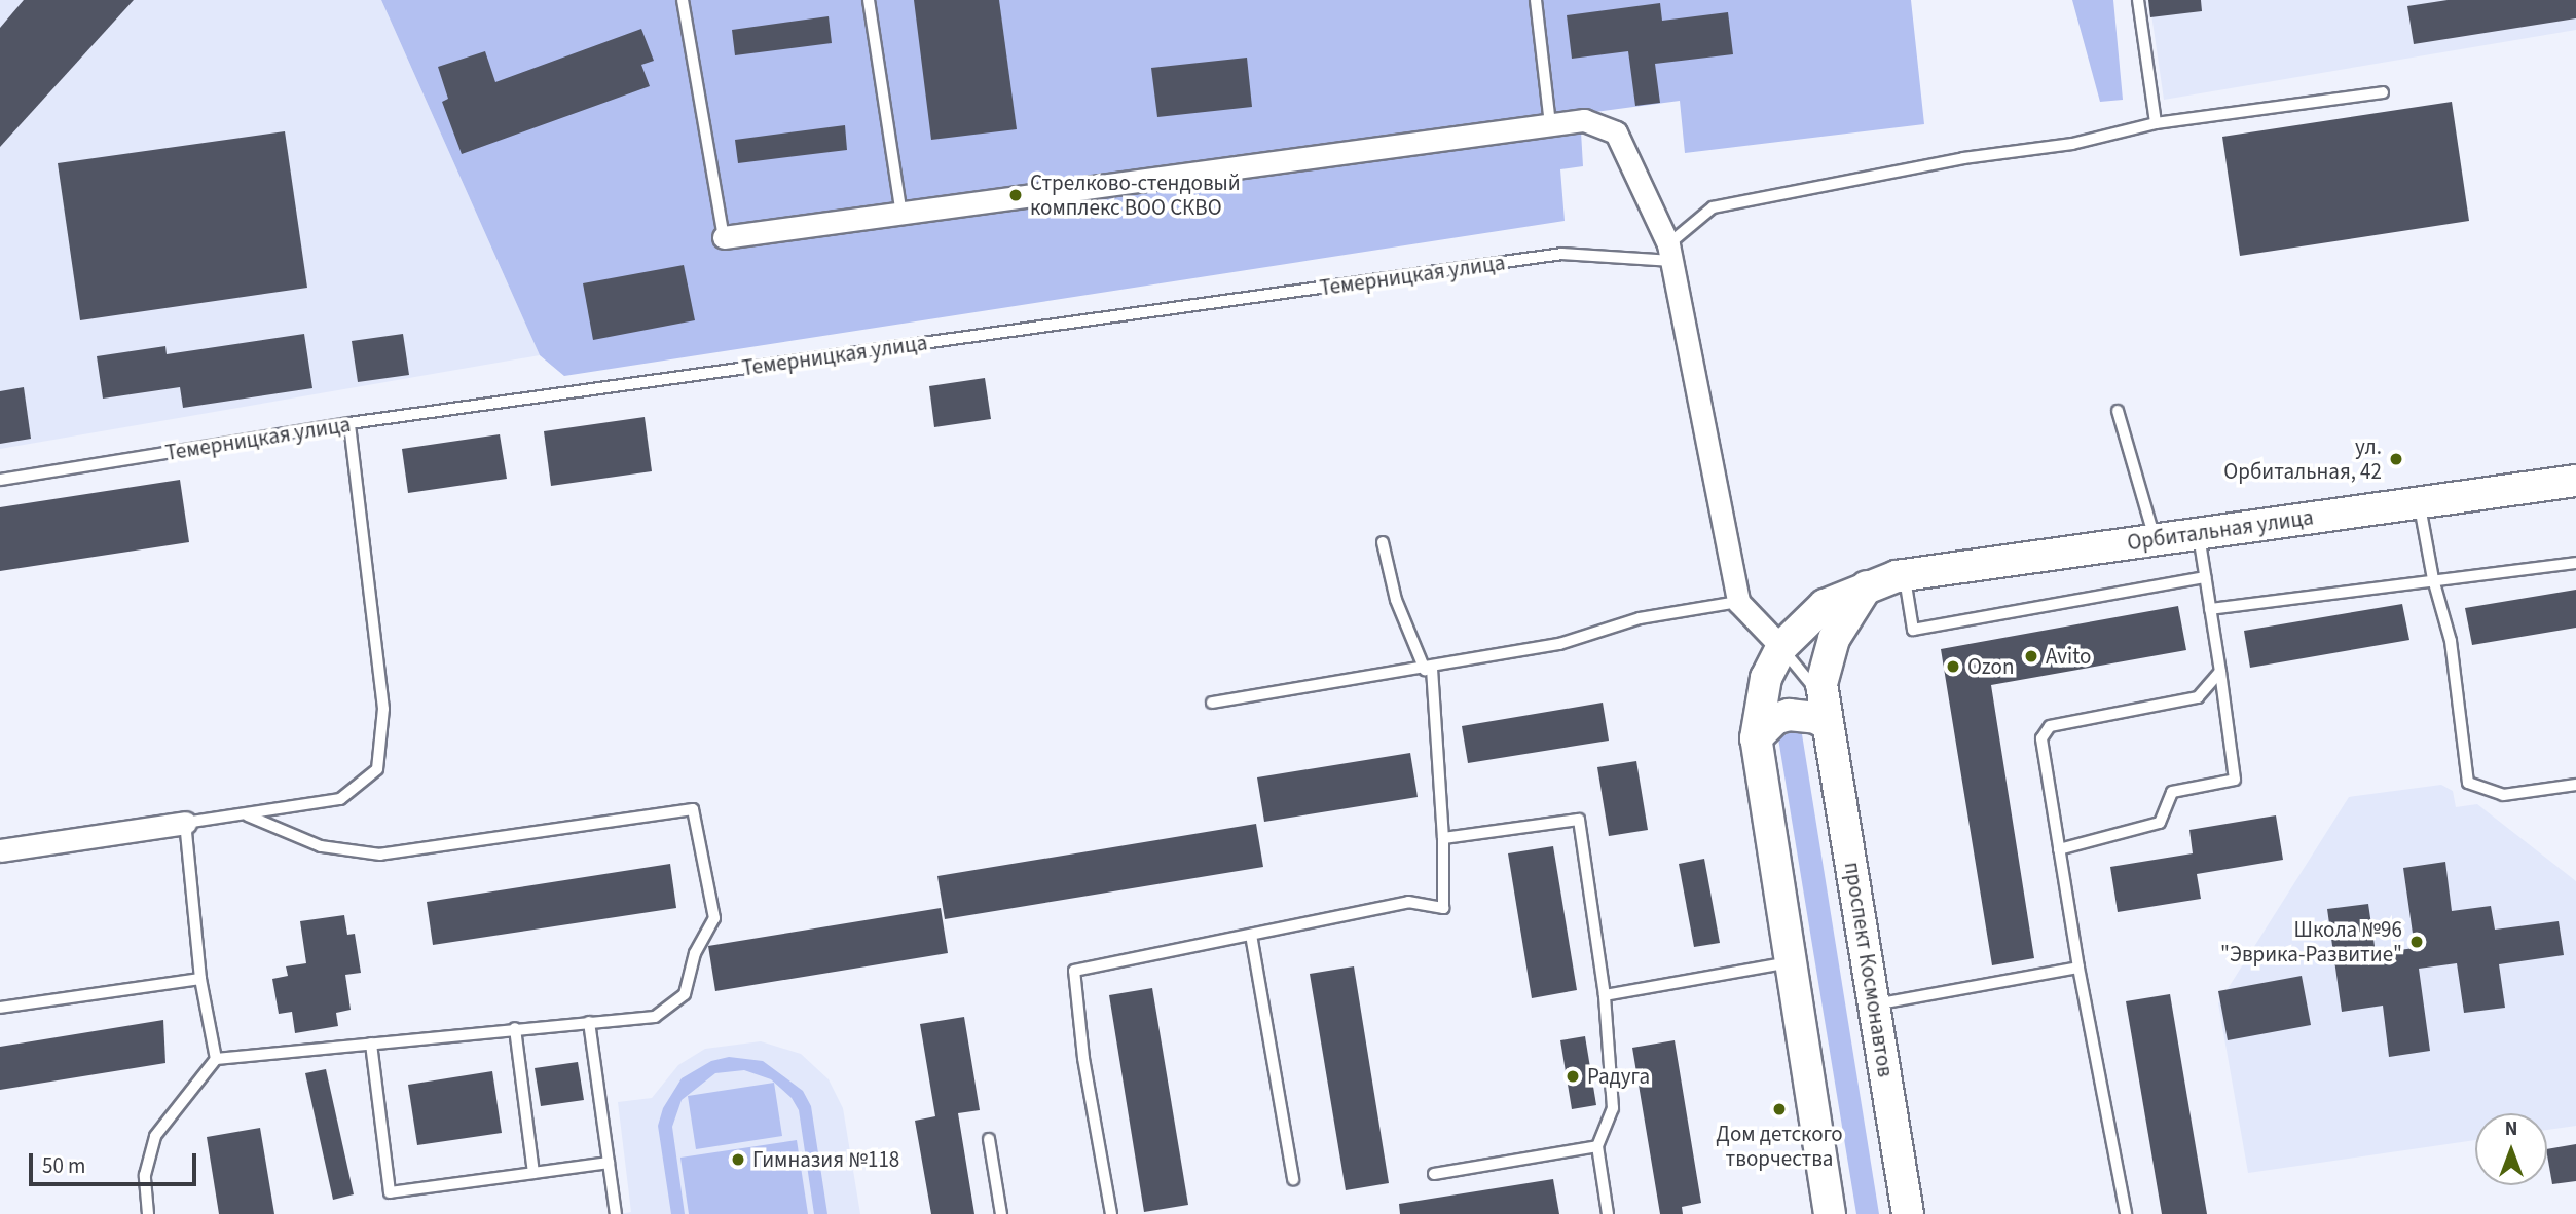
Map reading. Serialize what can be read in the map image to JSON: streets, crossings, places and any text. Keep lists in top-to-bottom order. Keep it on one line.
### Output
{"streets":{"main road":["Орбитальная улица","проспект Космонавтов"],"lane":["Темерницкая улица"]},"crossings":[["Орбитальная улица","проспект Космонавтов"]],"places":["Стрелково-стендовый комплекс ВОО СКВО","ул. Орбитальная, 42","Avito","Ozon","Школа №96 \"Эврика-Развитие\"","Радуга","Дом детского творчества","Гимназия №118"],"scale_bar":"50 m","north":"top"}
